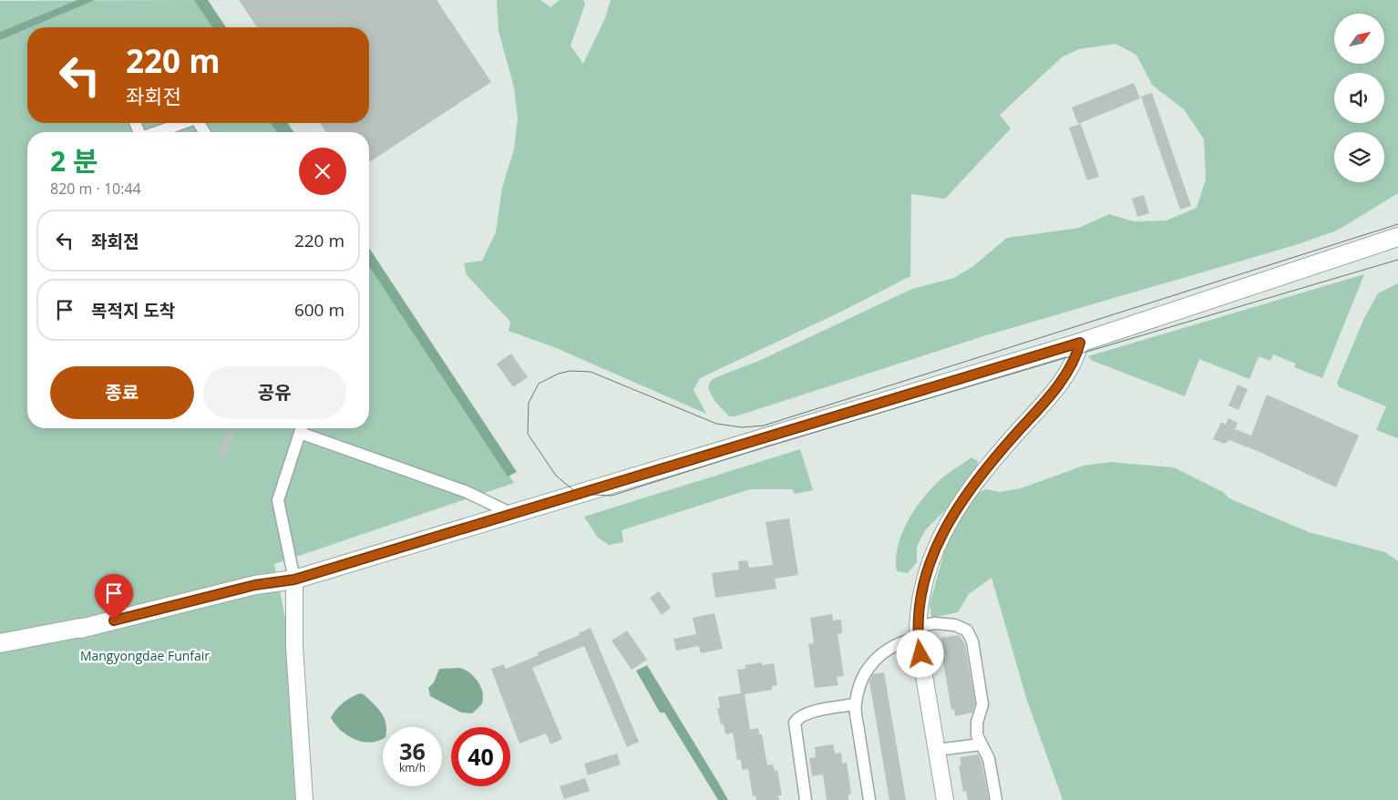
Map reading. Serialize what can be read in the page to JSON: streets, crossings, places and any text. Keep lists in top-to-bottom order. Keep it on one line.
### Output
{"parks":["Mangyongdae Funfair"],"north":"top right","page":{"turn":["220 m","좌회전"],"heading":["2 분","820 m · 10:44"],"list":[{"name":"좌회전","value":"220 m"},{"name":"목적지 도착","value":"600 m"}],"buttons":["종료","공유"],"speed":"36 km/h","limit":"40"}}
